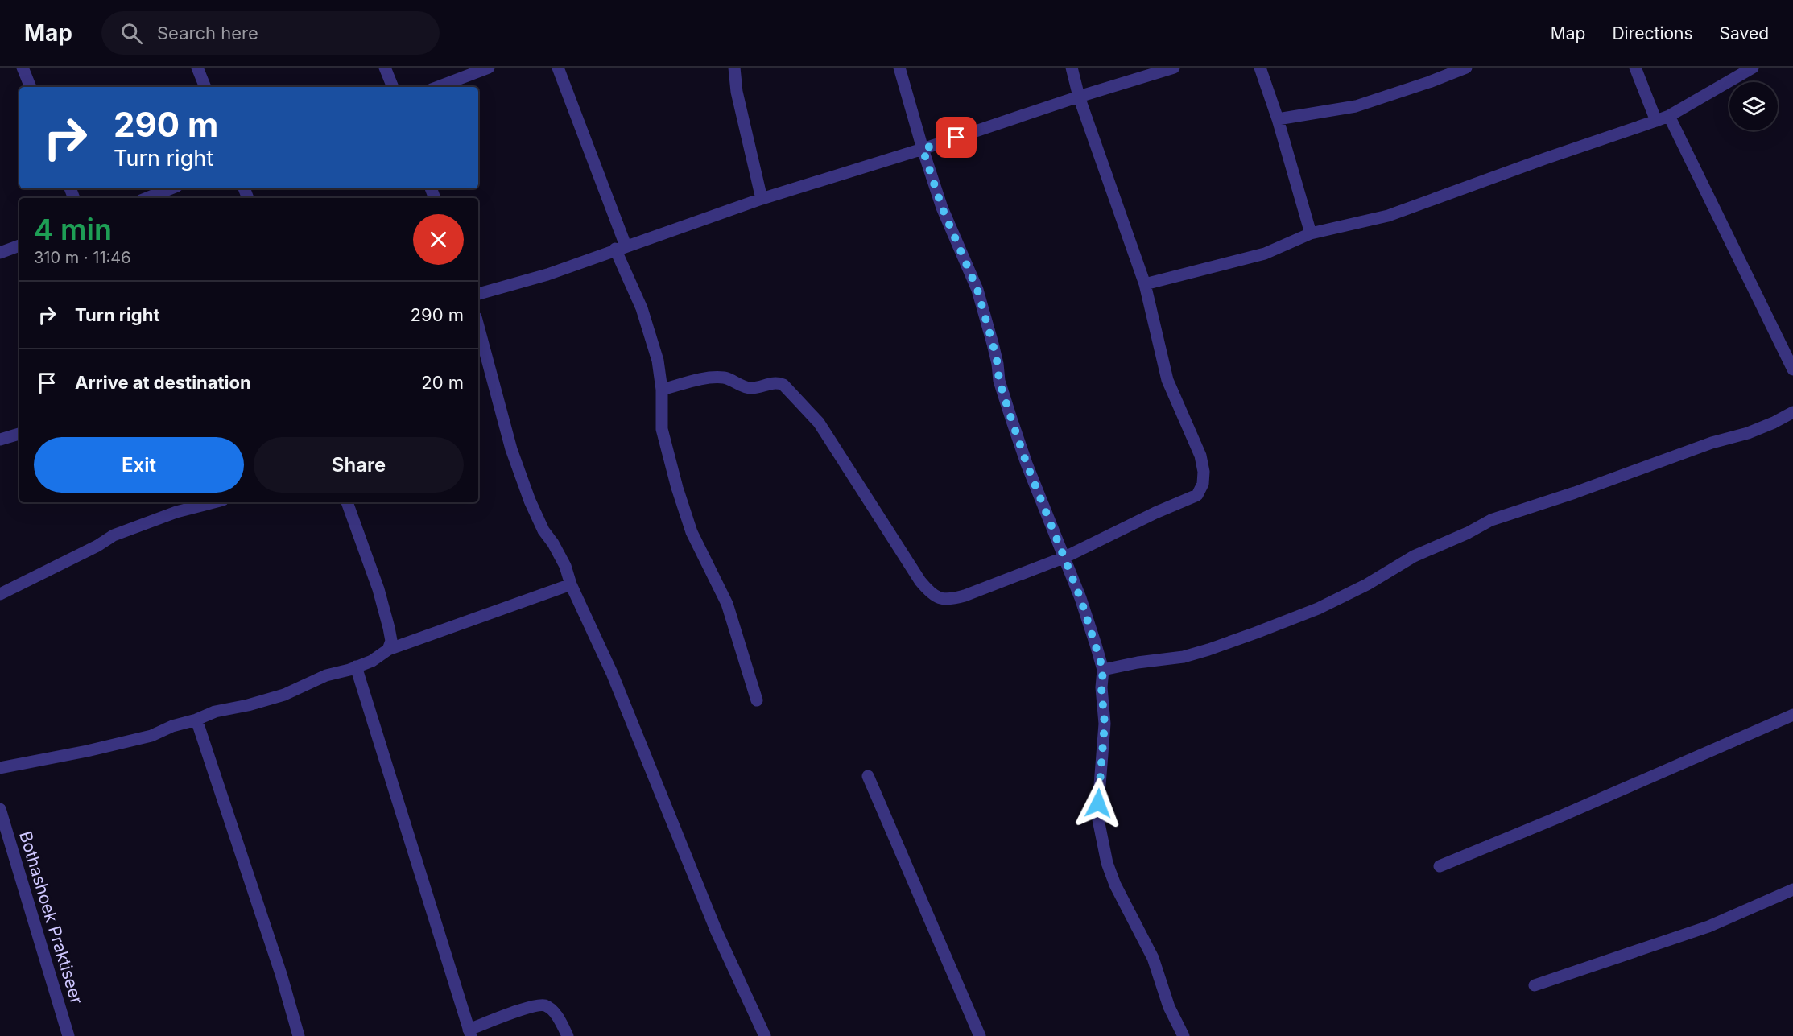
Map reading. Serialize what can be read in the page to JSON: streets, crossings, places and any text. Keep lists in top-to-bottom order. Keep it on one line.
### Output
{"streets":{"street":["Bothashoek Praktiseer"]},"page":{"header":"Map","search":"Search here","nav":["Map","Directions","Saved"],"turn":["290 m","Turn right"],"heading":["4 min","310 m · 11:46"],"list":[{"name":"Turn right","value":"290 m"},{"name":"Arrive at destination","value":"20 m"}],"buttons":["Exit","Share"]}}
